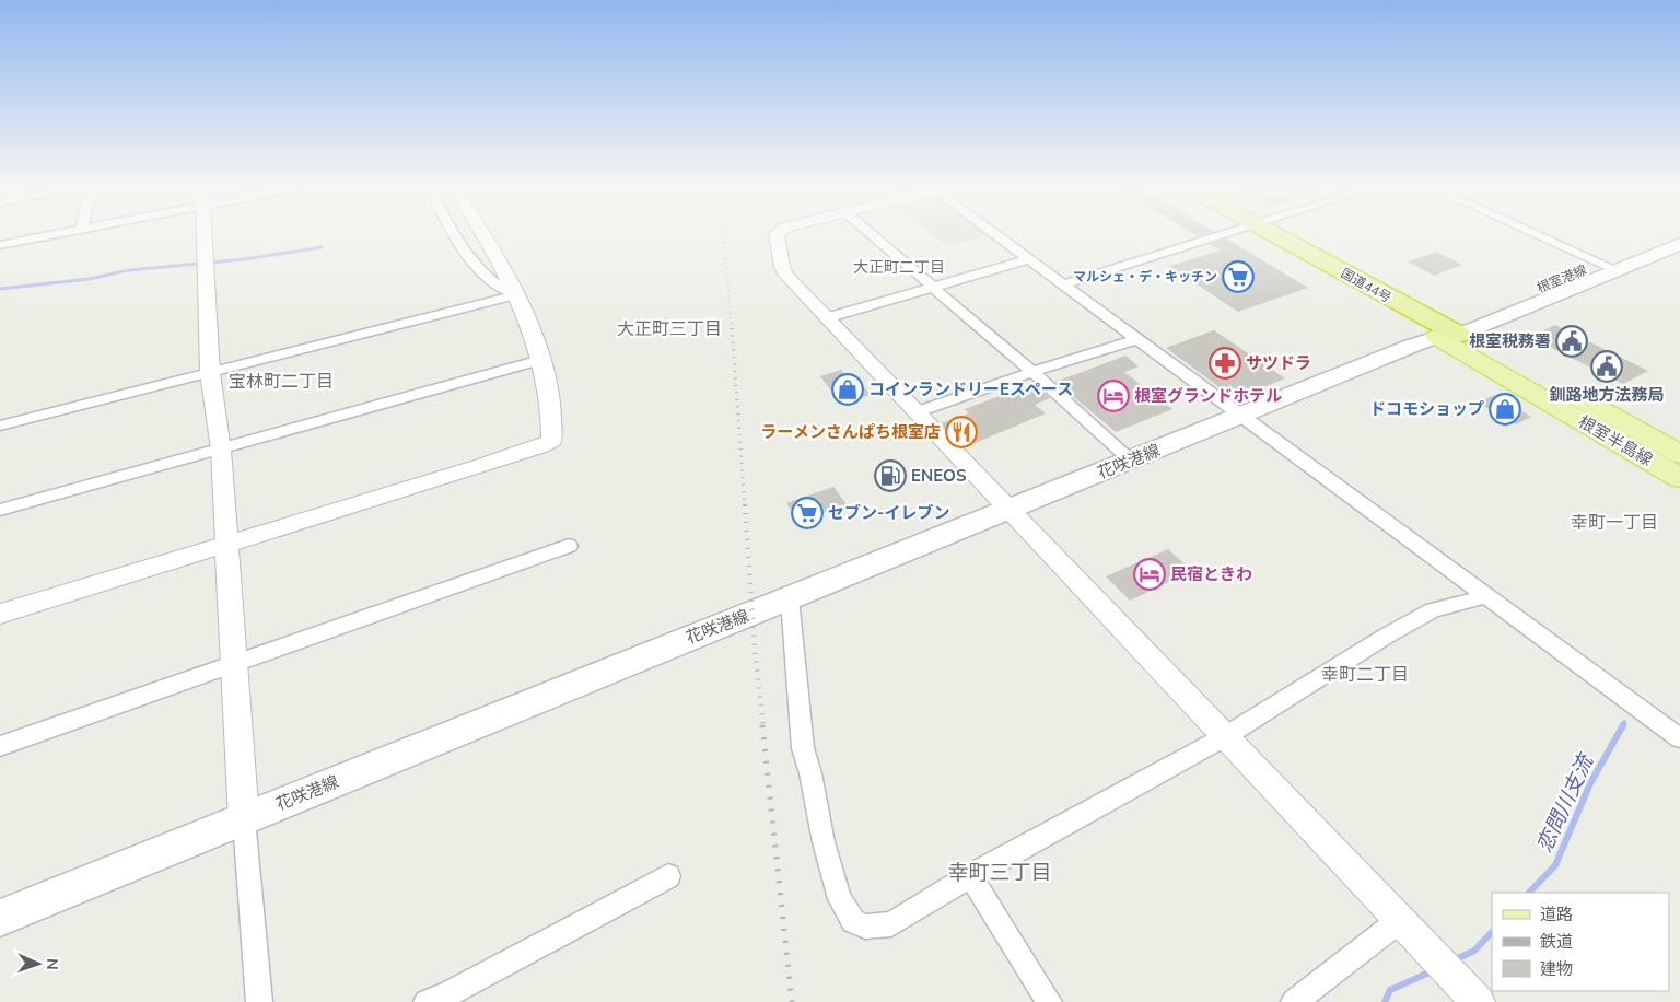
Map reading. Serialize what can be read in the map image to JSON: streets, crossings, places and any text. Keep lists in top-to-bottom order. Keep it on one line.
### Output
{"streets":{"highway":["国道44号"],"main road":["根室港線","根室半島線","花咲港線"]},"crossings":[["根室港線","国道44号"],["根室港線","根室半島線"],["根室港線","花咲港線"],["国道44号","根室半島線"],["国道44号","花咲港線"],["根室半島線","花咲港線"]],"districts":["大正町二丁目","大正町三丁目","宝林町二丁目","幸町一丁目","幸町二丁目","幸町三丁目"],"water":["恋問川支流"],"places":{"supermarket":["マルシェ・デ・キッチン","セブン-イレブン"],"public building":["根室税務署","釧路地方法務局"],"pharmacy":["サツドラ"],"shop":["コインランドリーEスペース","ドコモショップ"],"hotel":["根室グランドホテル","民宿ときわ"],"restaurant":["ラーメンさんぱち根室店"],"fuel station":["ENEOS"]},"legend":["道路","鉄道","建物"],"north":"right"}
